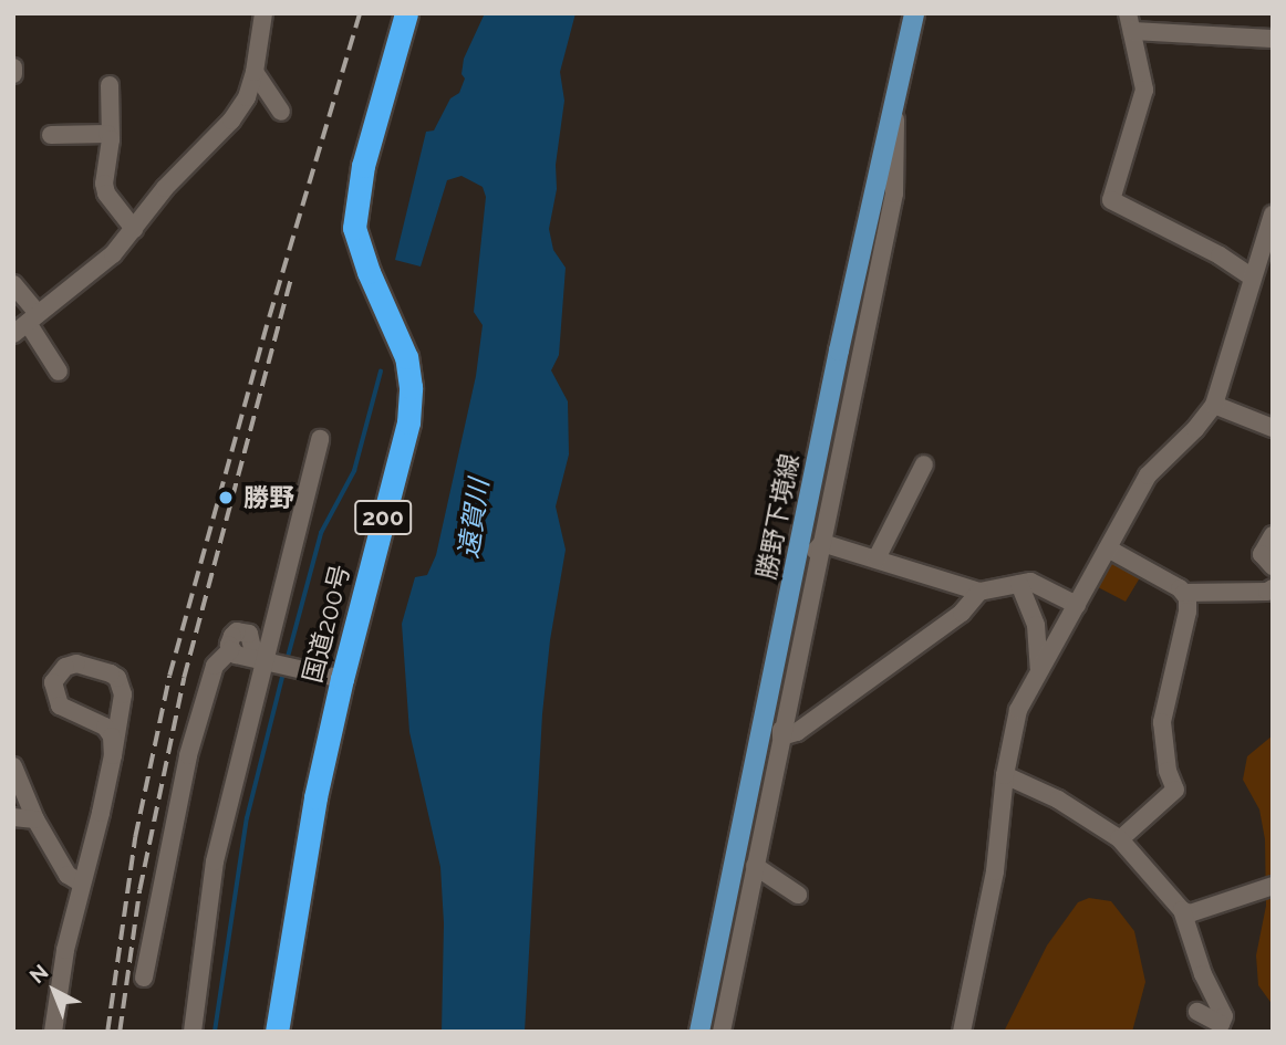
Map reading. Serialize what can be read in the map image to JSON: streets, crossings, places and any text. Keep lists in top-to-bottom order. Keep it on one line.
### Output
{"streets":{"highway":["200","国道200号"],"main road":["勝野下境線"]},"water":["遠賀川"],"places":["勝野"],"north":"top left"}
